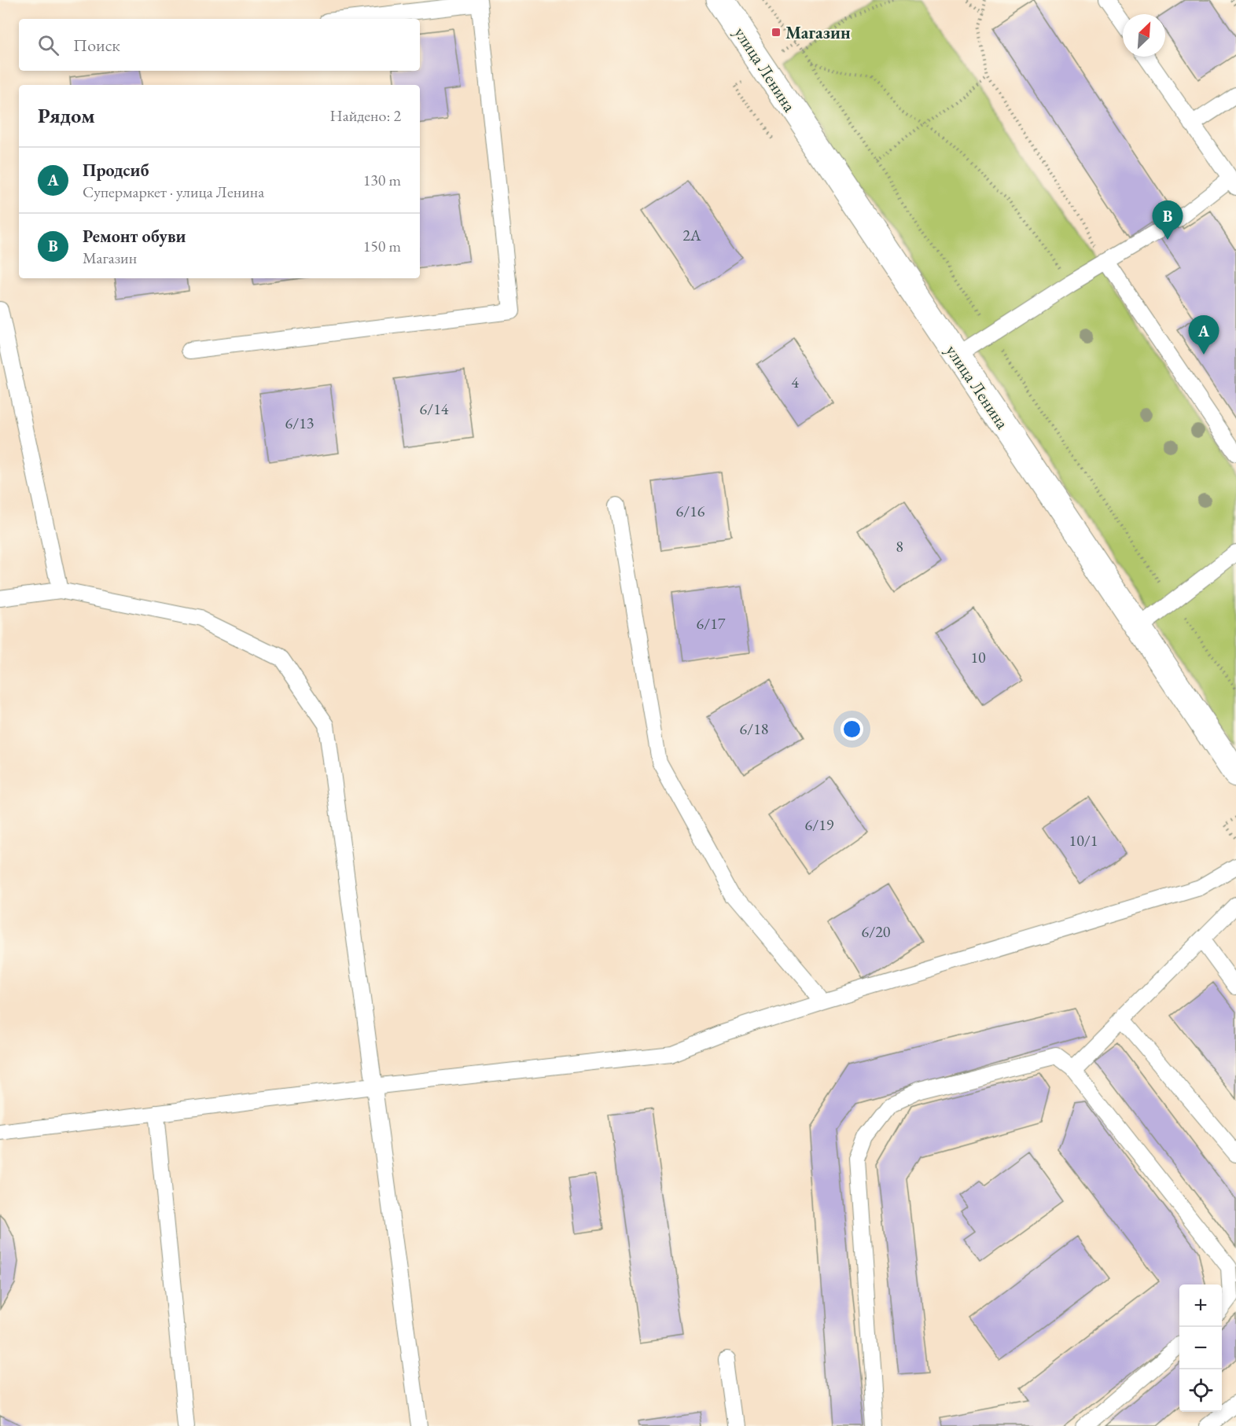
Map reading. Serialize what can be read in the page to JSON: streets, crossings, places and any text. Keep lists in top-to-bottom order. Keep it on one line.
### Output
{"streets":{"street":["улица Ленина"]},"places":{"transit":["Магазин"]},"house_numbers":["2А","4","6/14","6/13","6/16","8","6/17","10","6/18","6/19","10/1","6/20"],"north":"top right","page":{"search":"Поиск","heading":["Рядом","Найдено: 2"],"list":[{"mark":"A","name":"Продсиб","note":"Супермаркет · улица Ленина","value":"130 m"},{"mark":"B","name":"Ремонт обуви","note":"Магазин","value":"150 m"}],"pins":["B","A"],"map_buttons":["+","−"]}}
